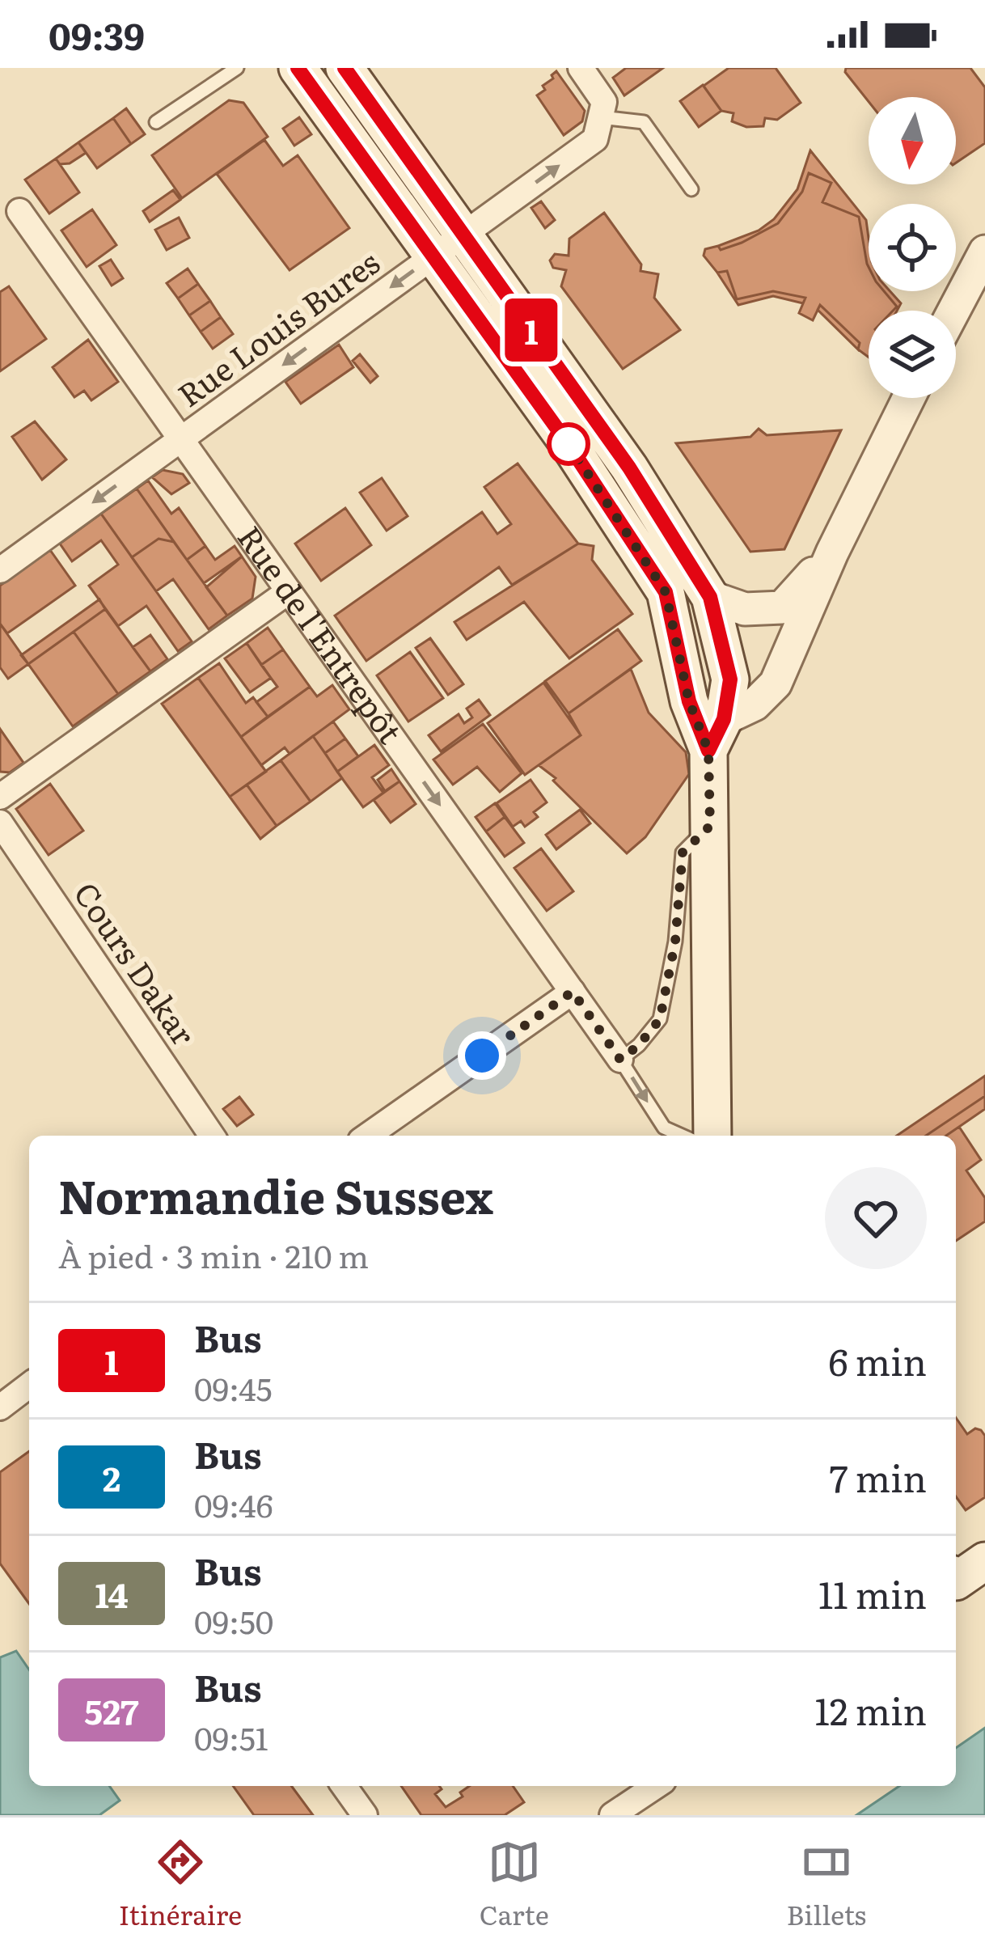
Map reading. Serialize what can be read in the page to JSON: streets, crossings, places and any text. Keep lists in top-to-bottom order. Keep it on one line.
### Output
{"streets":{"street":["Rue Louis Bures","Rue de l'Entrepôt","Cours Dakar"]},"crossings":[["Rue Louis Bures","Rue de l'Entrepôt"]],"one_way":["Rue de l'Entrepôt"],"lines":["bus line 1"],"north":"bottom","page":{"status":"09:39","on_map":"1","heading":["Normandie Sussex","À pied · 3 min · 210 m"],"list":[{"mark":"1","name":"Bus","note":"09:45","value":"6 min"},{"mark":"2","name":"Bus","note":"09:46","value":"7 min"},{"mark":"14","name":"Bus","note":"09:50","value":"11 min"},{"mark":"527","name":"Bus","note":"09:51","value":"12 min"}],"tabs":["Itinéraire","Carte","Billets"]}}
